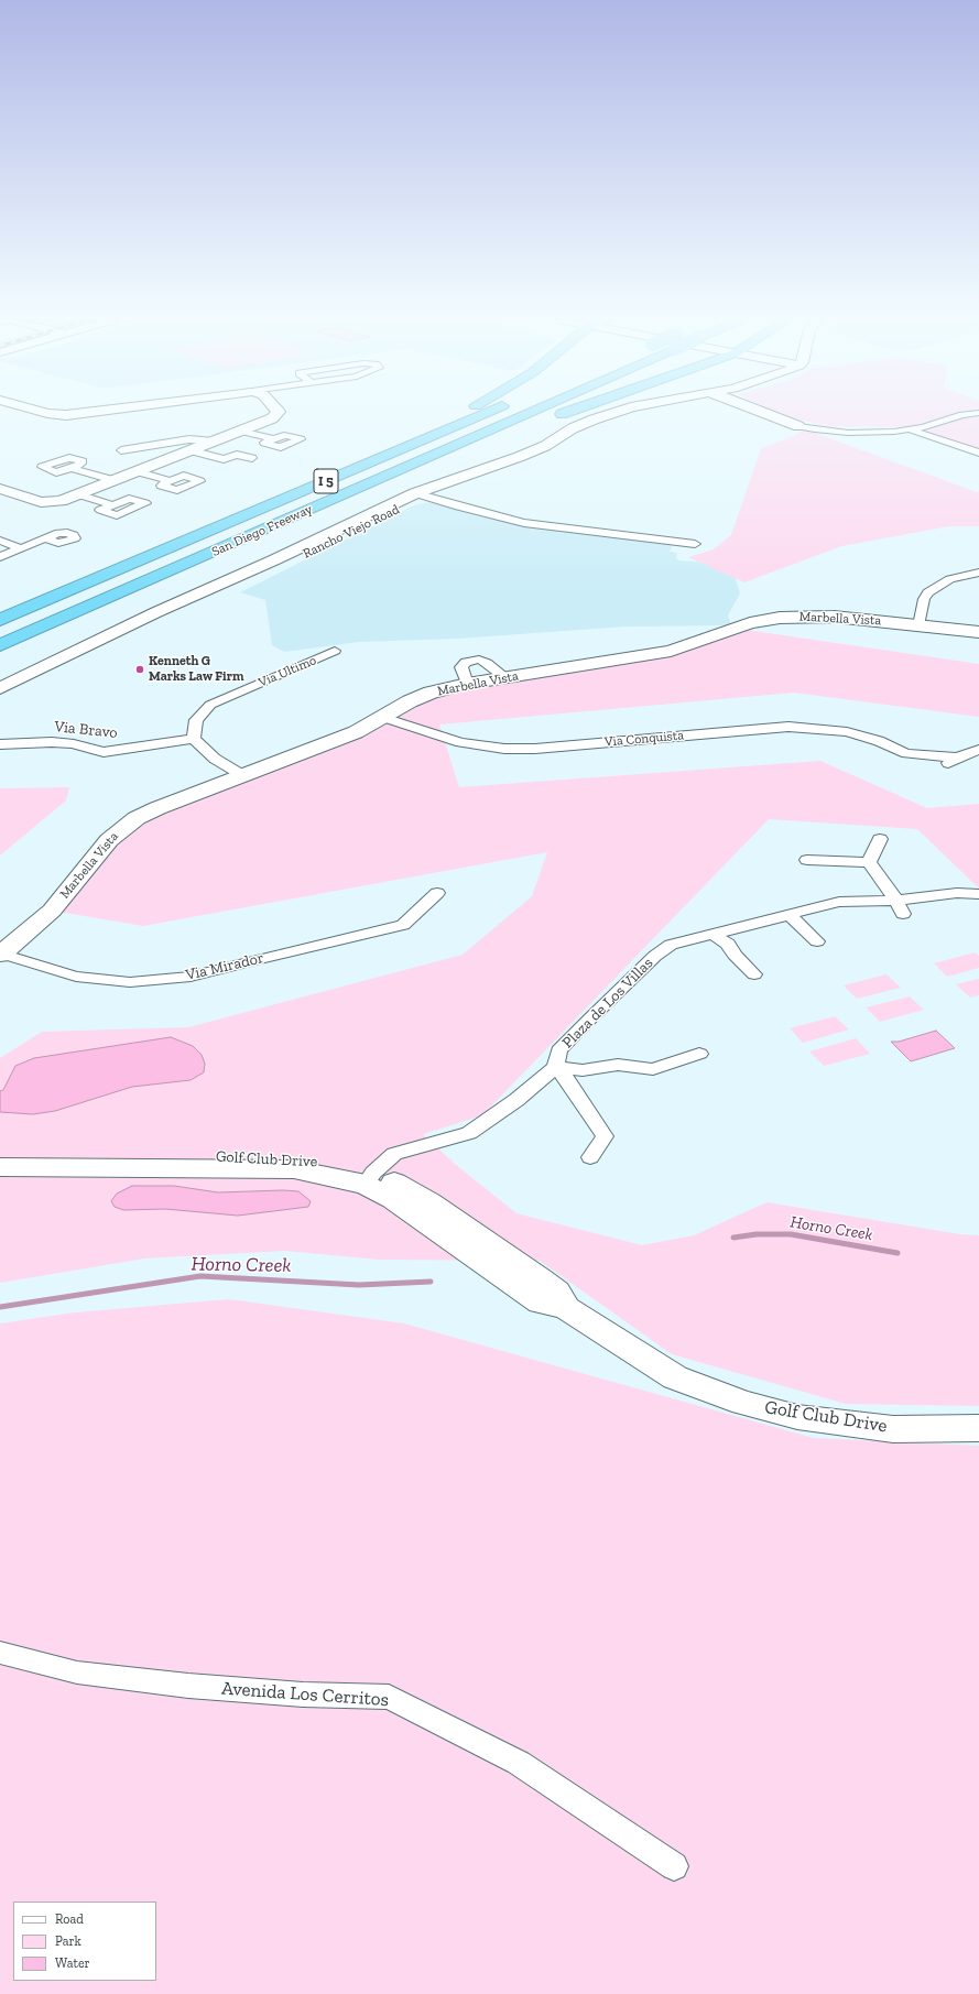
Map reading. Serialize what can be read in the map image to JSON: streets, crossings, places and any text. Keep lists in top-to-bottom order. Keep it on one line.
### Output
{"streets":{"highway":["I 5","San Diego Freeway"],"street":["Rancho Viejo Road","Marbella Vista","Via Ultimo","Via Bravo","Via Conquista","Via Mirador","Plaza de Los Villas","Golf Club Drive","Avenida Los Cerritos"]},"crossings":[["Marbella Vista","Via Conquista"],["Marbella Vista","Via Mirador"],["Via Ultimo","Via Bravo"],["Plaza de Los Villas","Golf Club Drive"]],"water":["Horno Creek"],"places":["Kenneth G Marks Law Firm"],"legend":["Road","Park","Water"]}
